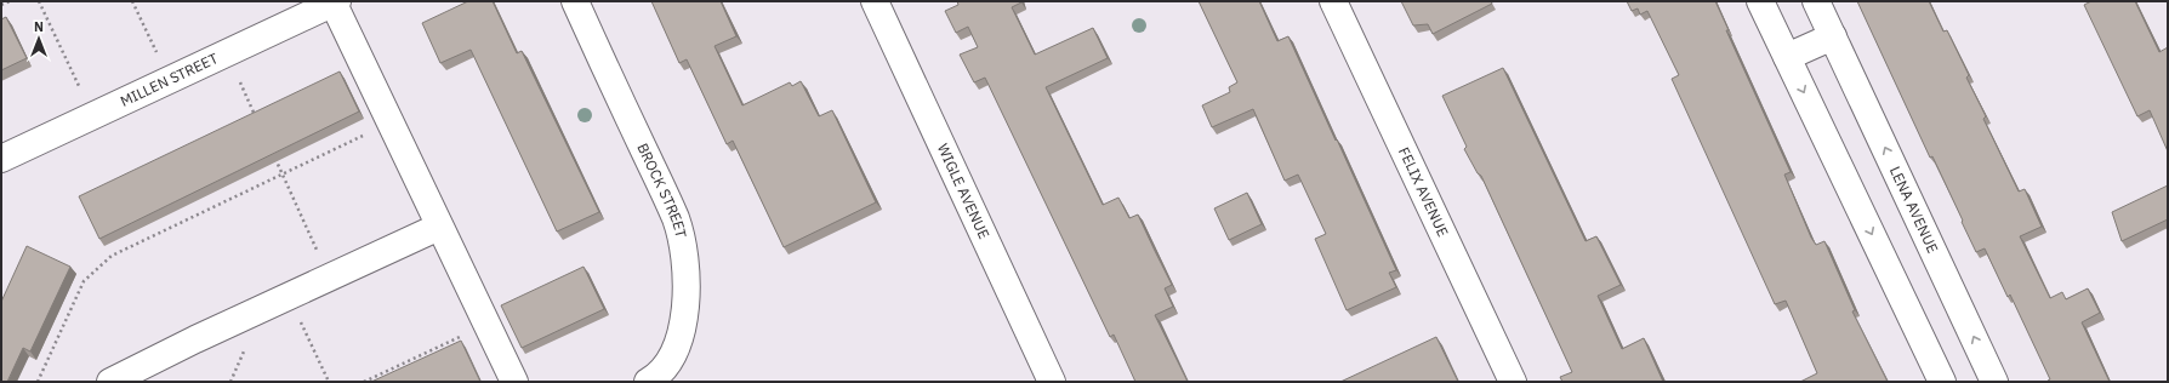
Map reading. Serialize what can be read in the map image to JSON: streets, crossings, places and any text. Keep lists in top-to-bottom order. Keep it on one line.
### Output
{"streets":{"street":["MILLEN STREET","BROCK STREET","WIGLE AVENUE","FELIX AVENUE","LENA AVENUE"]},"north":"top"}
